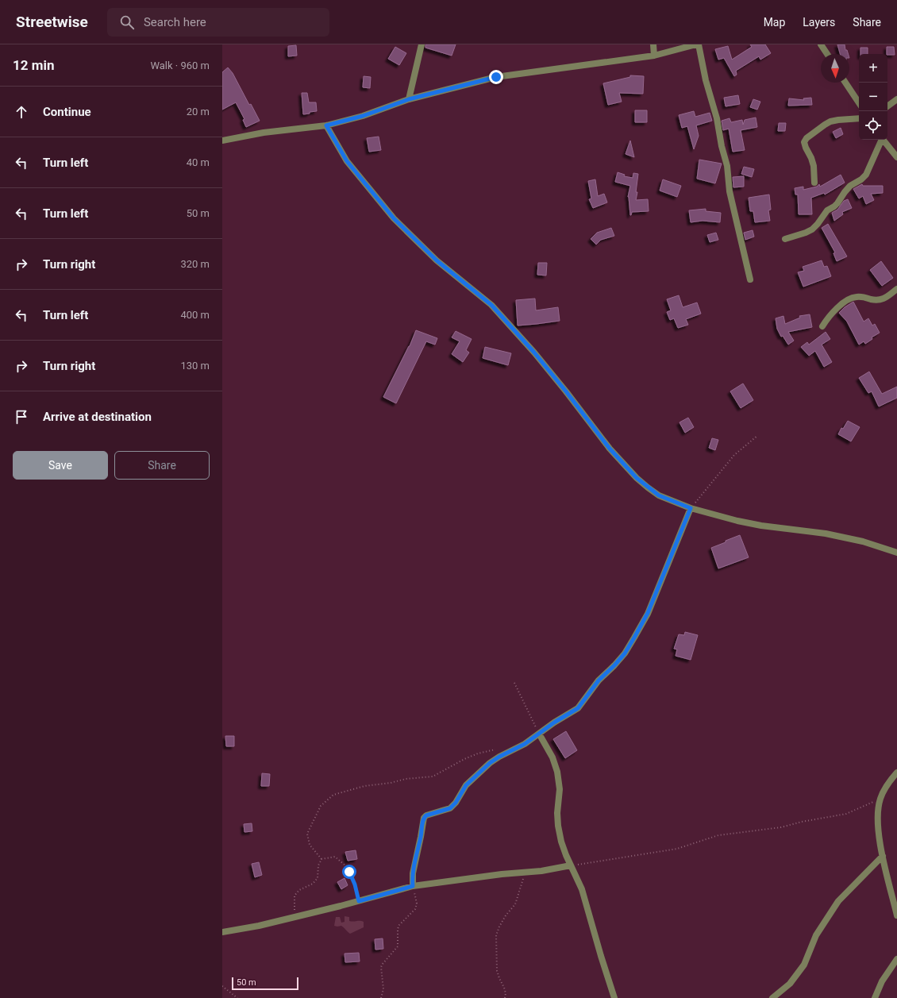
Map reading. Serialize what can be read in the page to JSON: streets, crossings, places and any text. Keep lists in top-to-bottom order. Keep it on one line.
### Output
{"scale_bar":"50 m","north":"bottom","page":{"header":"Streetwise","search":"Search here","nav":["Map","Layers","Share"],"heading":["12 min","Walk · 960 m"],"map_buttons":["+","−"],"list":[["Continue","20 m"],["Turn left","40 m"],["Turn left","50 m"],["Turn right","320 m"],["Turn left","400 m"],["Turn right","130 m"],"Arrive at destination"],"buttons":["Save","Share"],"scale":"50 m"}}
